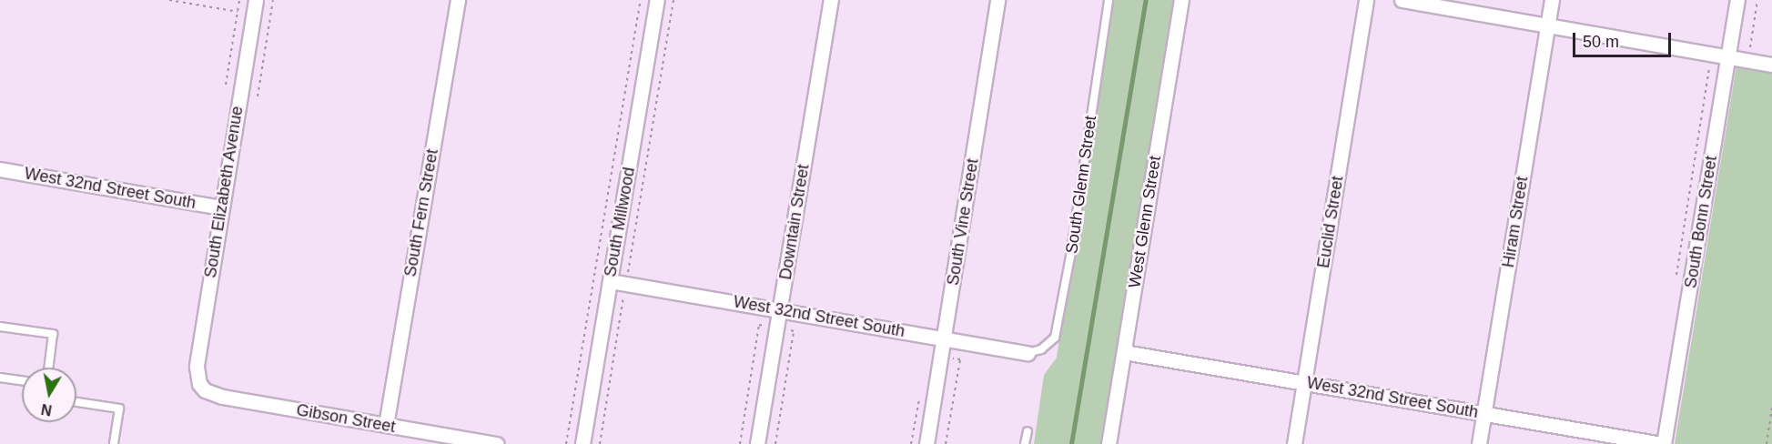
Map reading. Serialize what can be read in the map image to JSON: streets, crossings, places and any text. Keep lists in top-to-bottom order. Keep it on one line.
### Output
{"streets":{"street":["West 32nd Street South","South Elizabeth Avenue","South Fern Street","South Millwood","Downtain Street","South Vine Street","West Glenn Street","Euclid Street","Hiram Street","South Bonn Street","Gibson Street"],"lane":["South Glenn Street"]},"crossings":[["South Glenn Street","West 32nd Street South"],["West 32nd Street South","South Elizabeth Avenue"],["West 32nd Street South","South Millwood"],["West 32nd Street South","Downtain Street"],["West 32nd Street South","South Vine Street"],["West 32nd Street South","West Glenn Street"],["West 32nd Street South","Euclid Street"],["West 32nd Street South","Hiram Street"],["West 32nd Street South","South Bonn Street"],["South Elizabeth Avenue","Gibson Street"],["South Fern Street","Gibson Street"]],"scale_bar":"50 m","north":"bottom"}
